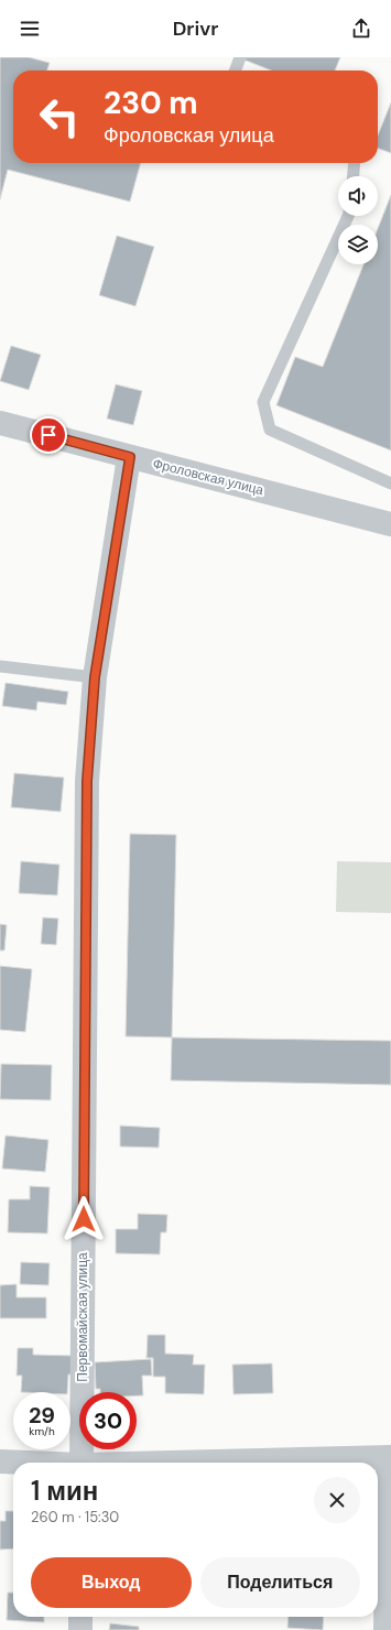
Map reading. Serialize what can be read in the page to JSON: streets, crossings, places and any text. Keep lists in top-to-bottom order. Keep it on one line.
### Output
{"streets":{"street":["Фроловская улица","Первомайская улица"]},"crossings":[["Фроловская улица","Первомайская улица"]],"page":{"header":"Drivr","turn":["230 m","Фроловская улица"],"speed":"29 km/h","limit":"30","heading":["1 мин","260 m · 15:30"],"buttons":["Выход","Поделиться"]}}
